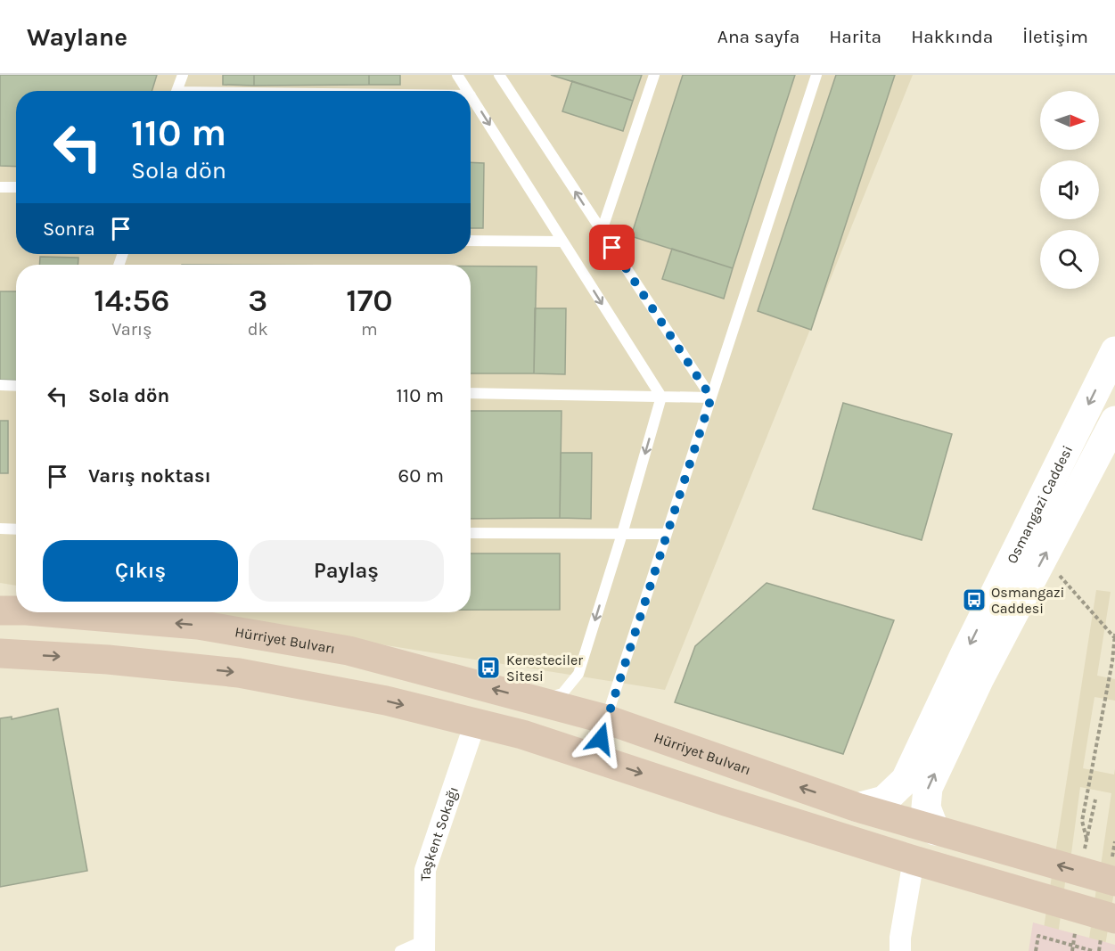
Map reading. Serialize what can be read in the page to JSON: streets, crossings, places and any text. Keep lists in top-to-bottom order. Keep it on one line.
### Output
{"streets":{"main road":["Osmangazi Caddesi","Hürriyet Bulvarı"],"street":["Taşkent Sokağı"]},"crossings":[["Osmangazi Caddesi","Hürriyet Bulvarı"]],"places":{"bus stop":["Osmangazi̇ Caddesi̇","Keresteciler Sitesi"]},"north":"right","page":{"header":"Waylane","nav":["Ana sayfa","Harita","Hakkında","İletişim"],"turn":["110 m","Sola dön"],"then":"Sonra","eta":["14:56","Varış","3","dk","170","m"],"list":[{"name":"Sola dön","value":"110 m"},{"name":"Varış noktası","value":"60 m"}],"buttons":["Çıkış","Paylaş"]}}
